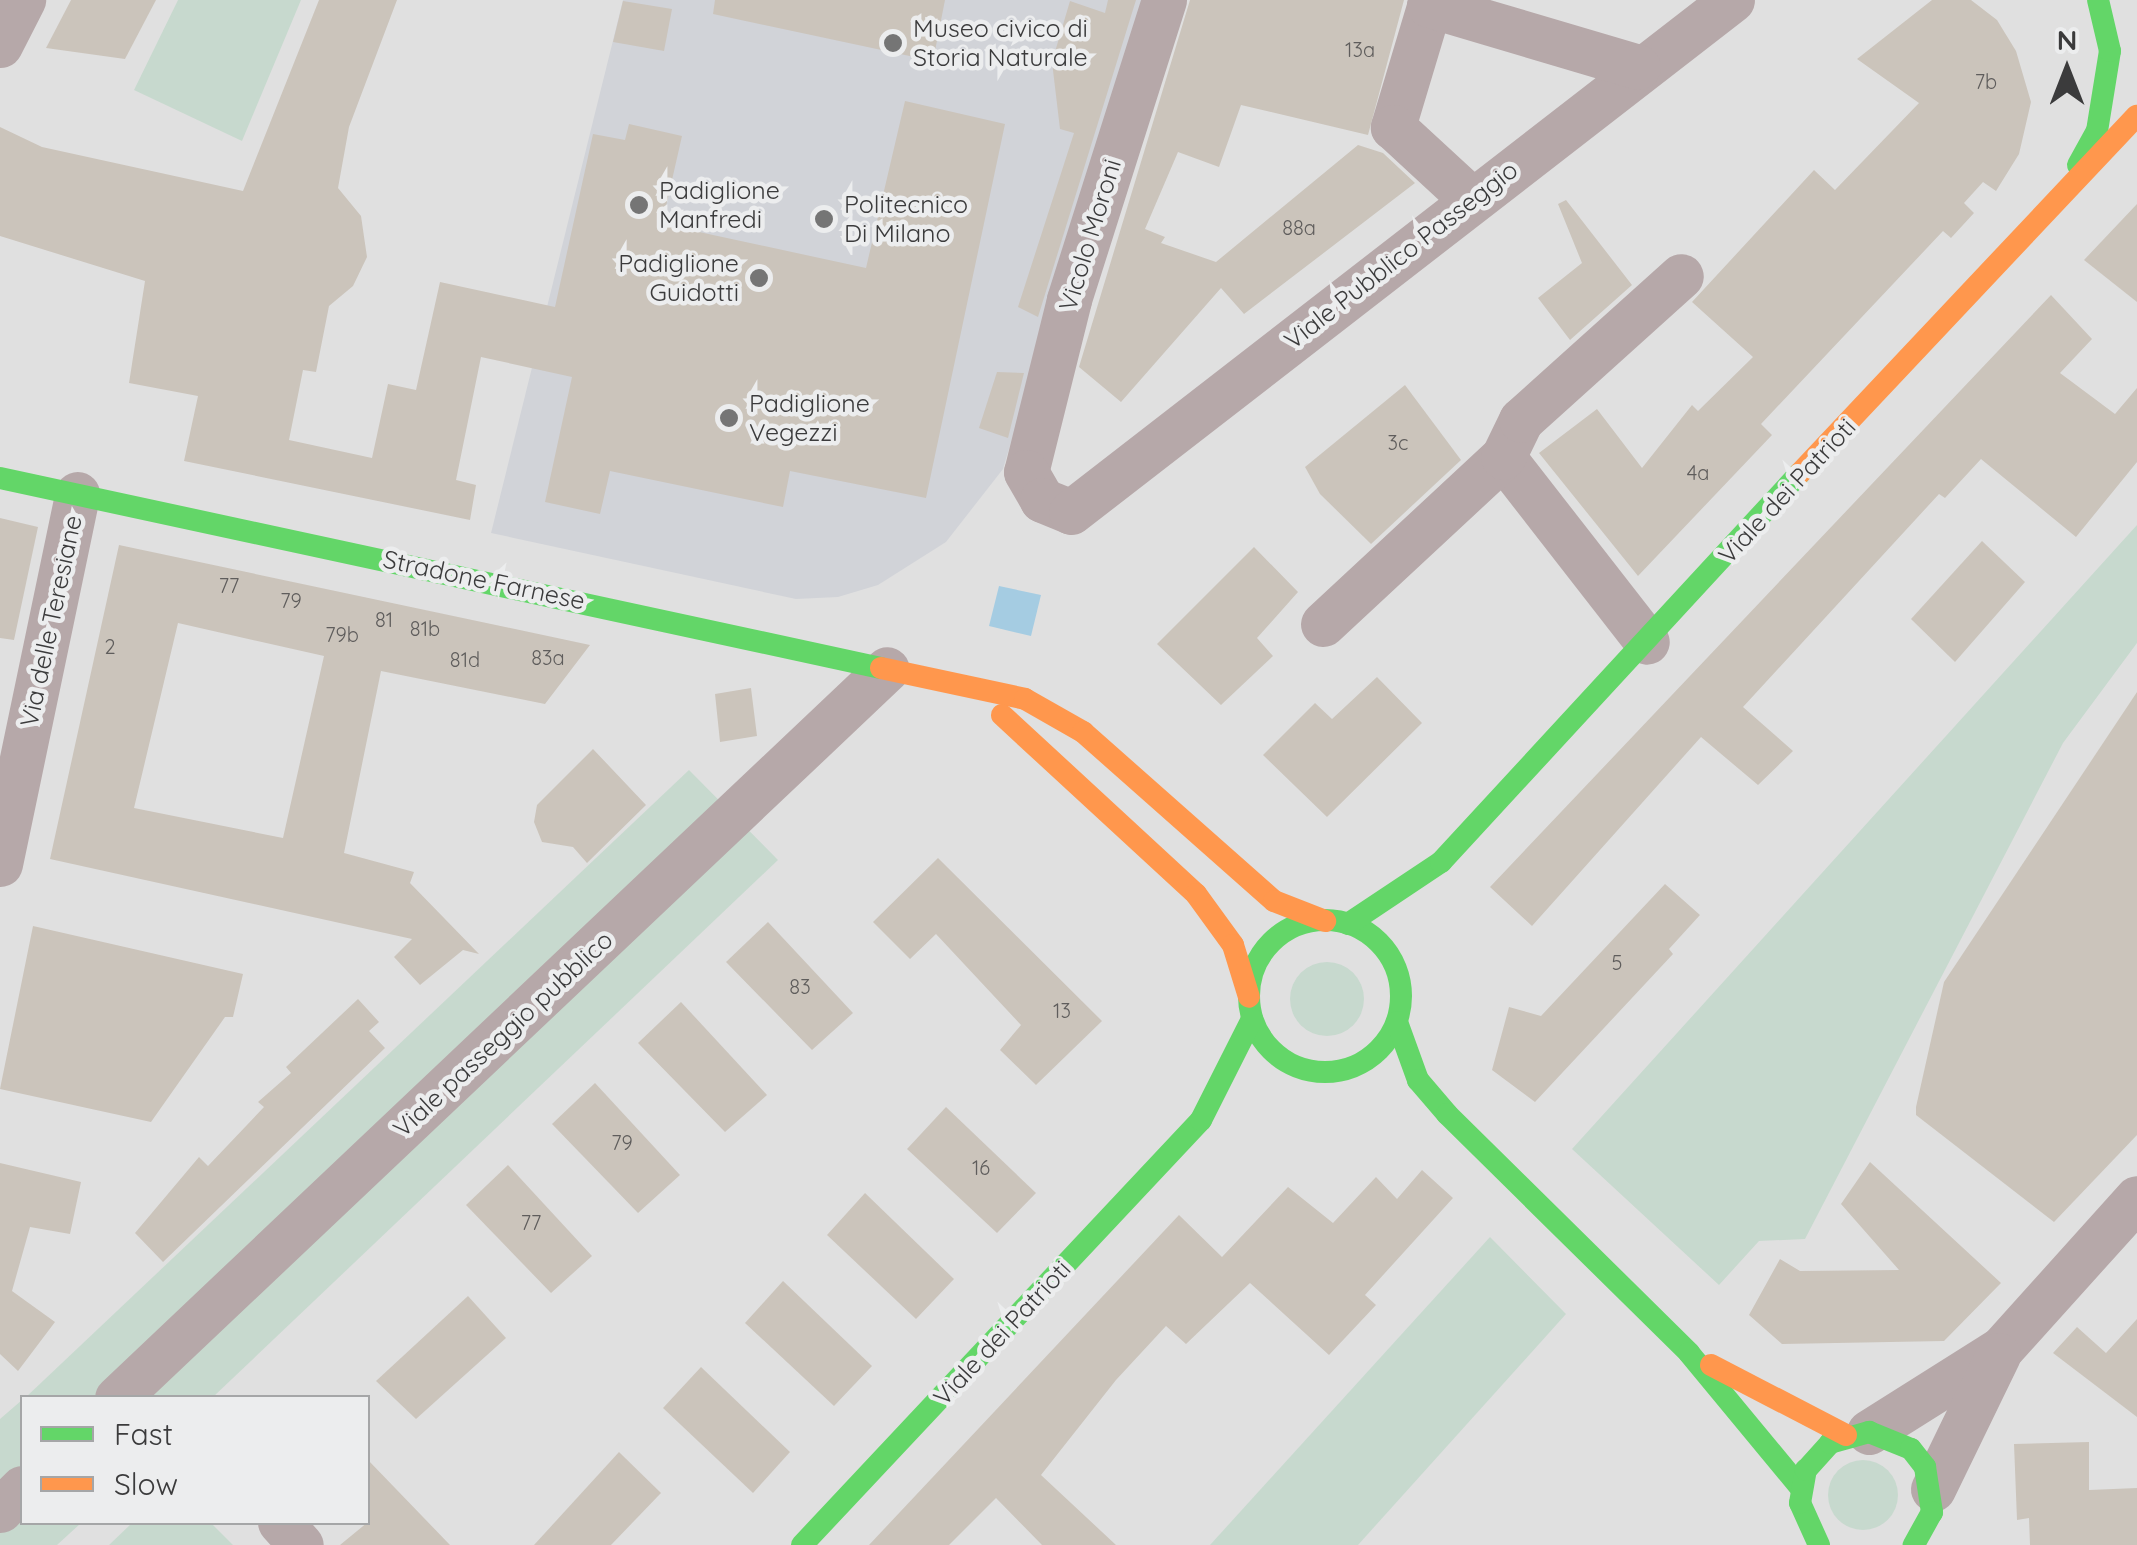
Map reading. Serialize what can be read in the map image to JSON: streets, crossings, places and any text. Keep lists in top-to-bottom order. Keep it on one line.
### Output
{"streets":{"street":["Vicolo Moroni","Viale Pubblico Passeggio","Viale dei Patrioti","Stradone Farnese","Via delle Teresiane","Viale passeggio pubblico"]},"crossings":[["Vicolo Moroni","Viale Pubblico Passeggio"],["Viale dei Patrioti","Stradone Farnese"],["Stradone Farnese","Via delle Teresiane"],["Stradone Farnese","Viale passeggio pubblico"]],"places":["Museo civico di Storia Naturale","Padiglione Manfredi","Politecnico Di Milano","Padiglione Guidotti","Padiglione Vegezzi"],"house_numbers":["13a","7b","88a","3c","4a","77","79","81","81b","79b","2","83a","81d","5","83","13","79","16","77"],"legend":["Fast","Slow"],"north":"top"}
